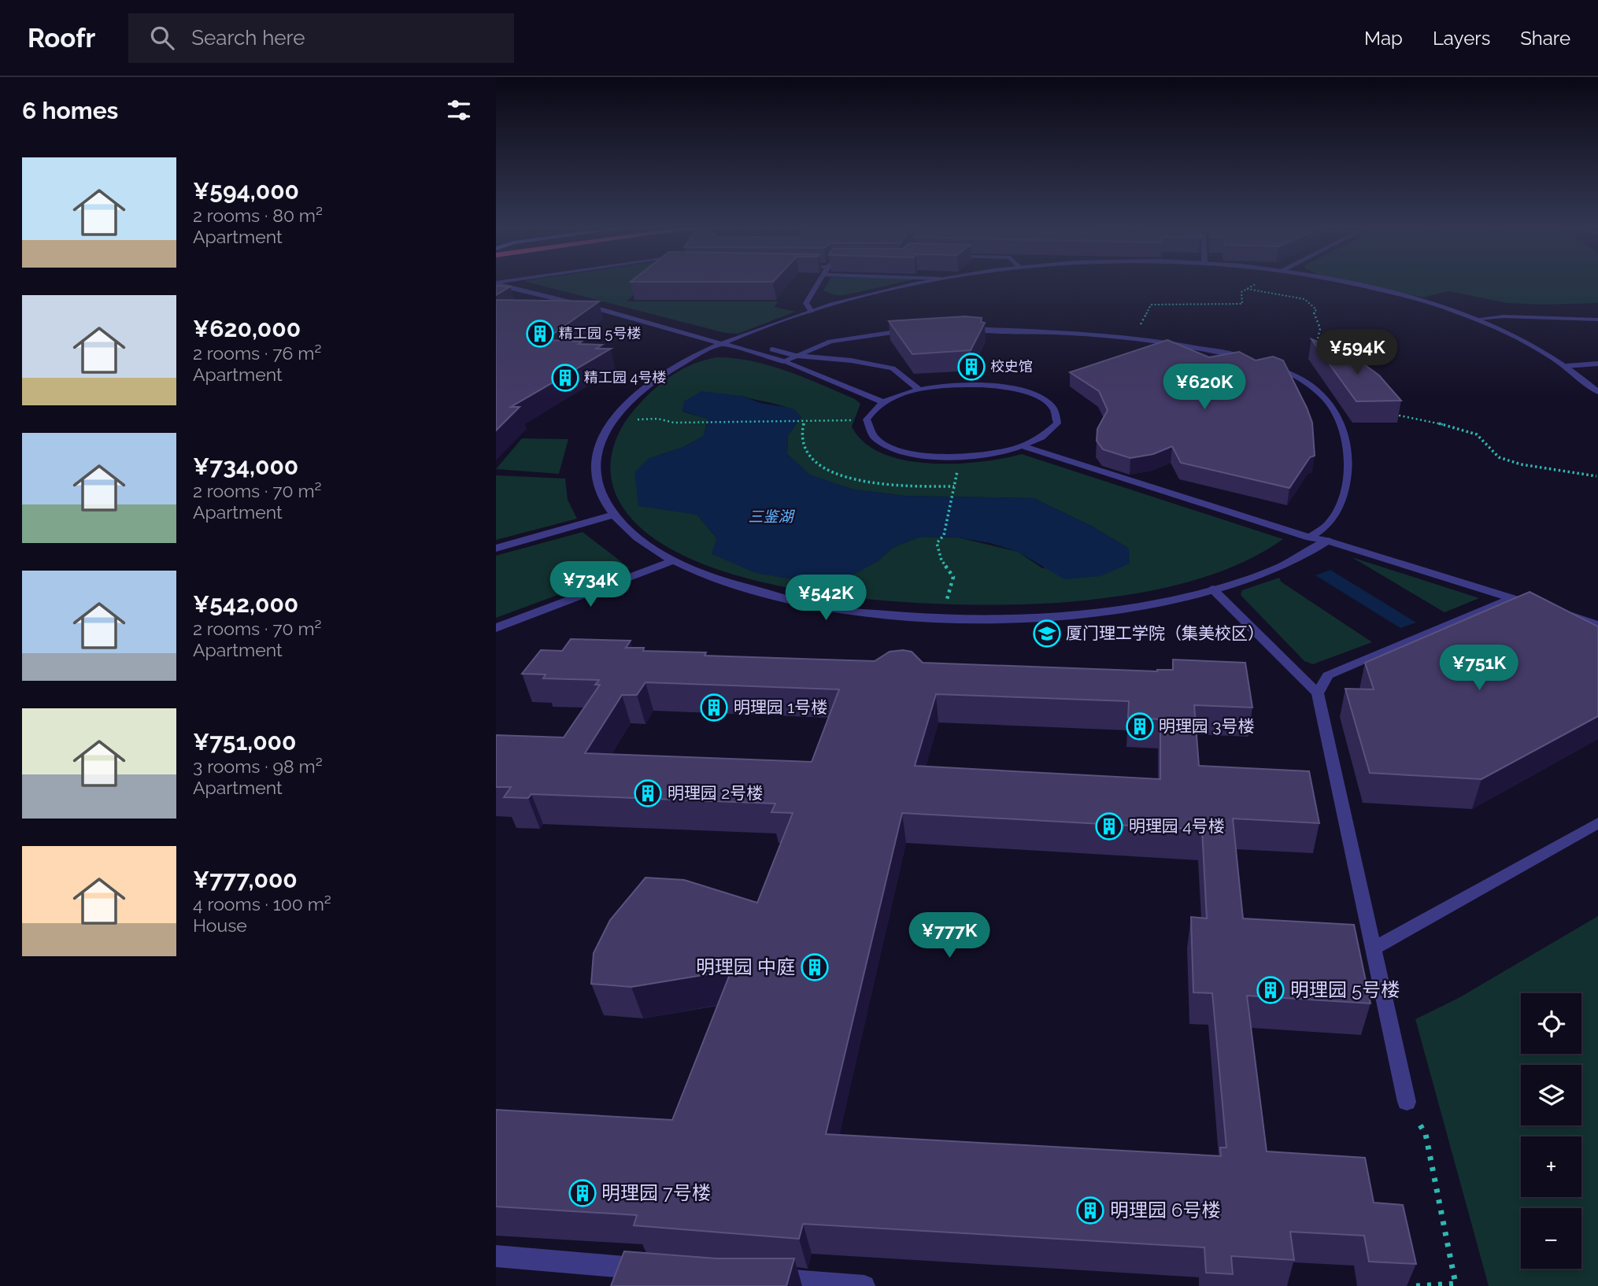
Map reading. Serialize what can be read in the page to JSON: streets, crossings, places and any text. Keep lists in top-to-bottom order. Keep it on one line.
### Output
{"water":["三鉴湖"],"places":{"building":["精工园 5号楼","校史馆","精工园 4号楼","明理园 1号楼","明理园 3号楼","明理园 2号楼","明理园 4号楼","明理园 中庭","明理园 5号楼","明理园 7号楼","明理园 6号楼"],"school or university":["厦门理工学院（集美校区）"]},"page":{"header":"Roofr","search":"Search here","nav":["Map","Layers","Share"],"heading":"6 homes","list":[{"name":"¥594,000","note":"2 rooms · 80 m² · Apartment"},{"name":"¥620,000","note":"2 rooms · 76 m² · Apartment"},{"name":"¥734,000","note":"2 rooms · 70 m² · Apartment"},{"name":"¥542,000","note":"2 rooms · 70 m² · Apartment"},{"name":"¥751,000","note":"3 rooms · 98 m² · Apartment"},{"name":"¥777,000","note":"4 rooms · 100 m² · House"}],"price":["¥594K","¥620K","¥734K","¥542K","¥751K","¥777K"],"map_buttons":["+","−"]}}
